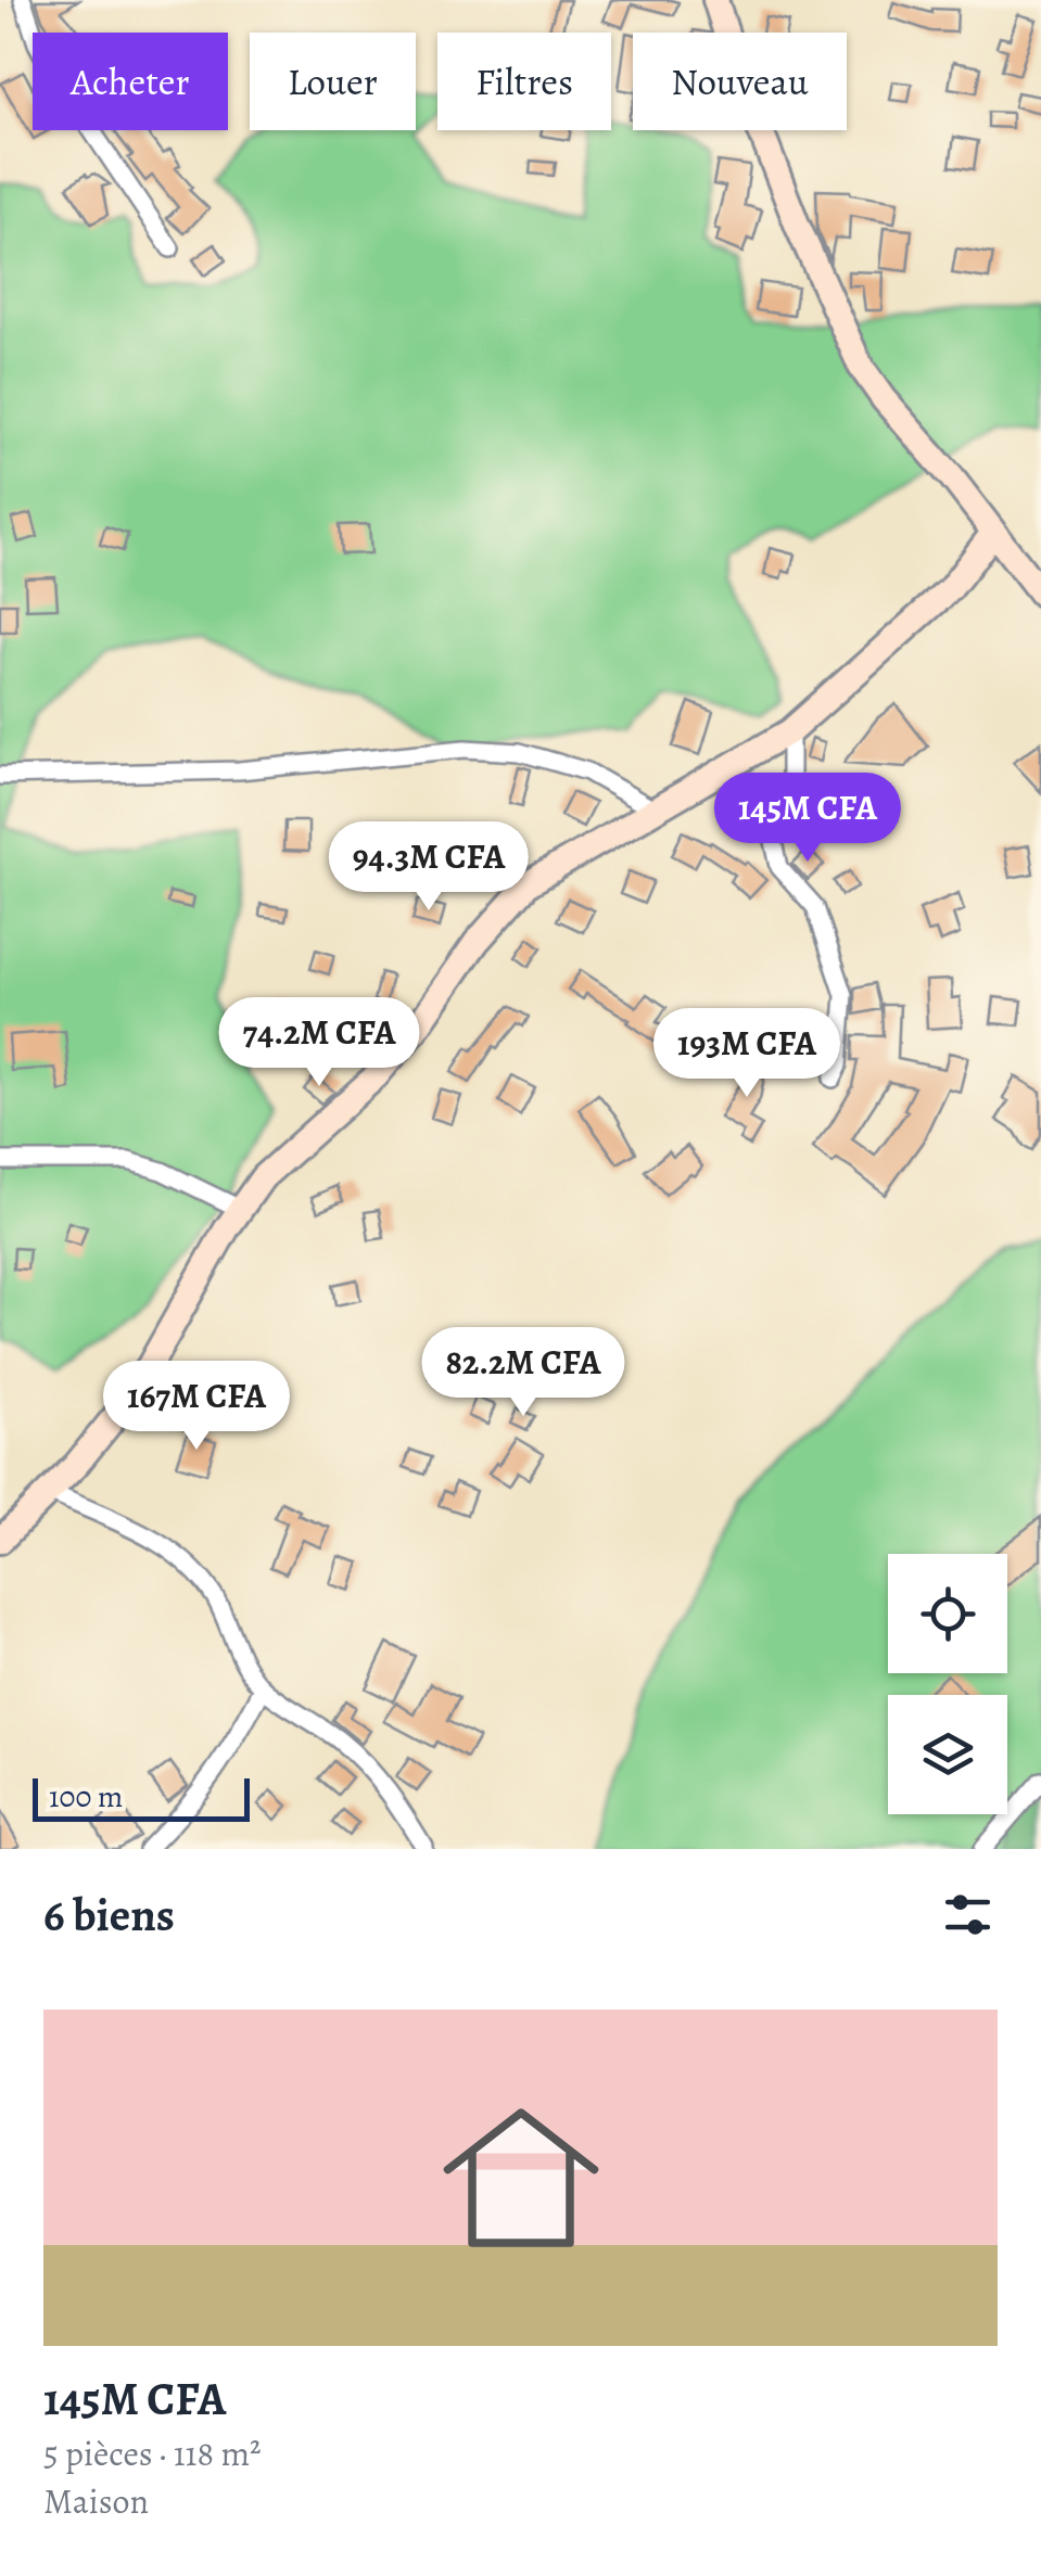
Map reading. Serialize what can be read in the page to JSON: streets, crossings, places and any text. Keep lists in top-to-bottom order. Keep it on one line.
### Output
{"scale_bar":"100 m","page":{"chip":["Acheter","Louer","Filtres","Nouveau"],"price":["145M CFA","94.3M CFA","74.2M CFA","193M CFA","82.2M CFA","167M CFA"],"scale":"100 m","heading":"6 biens","list":[{"name":"145M CFA","note":"5 pièces · 118 m² · Maison"}]}}
